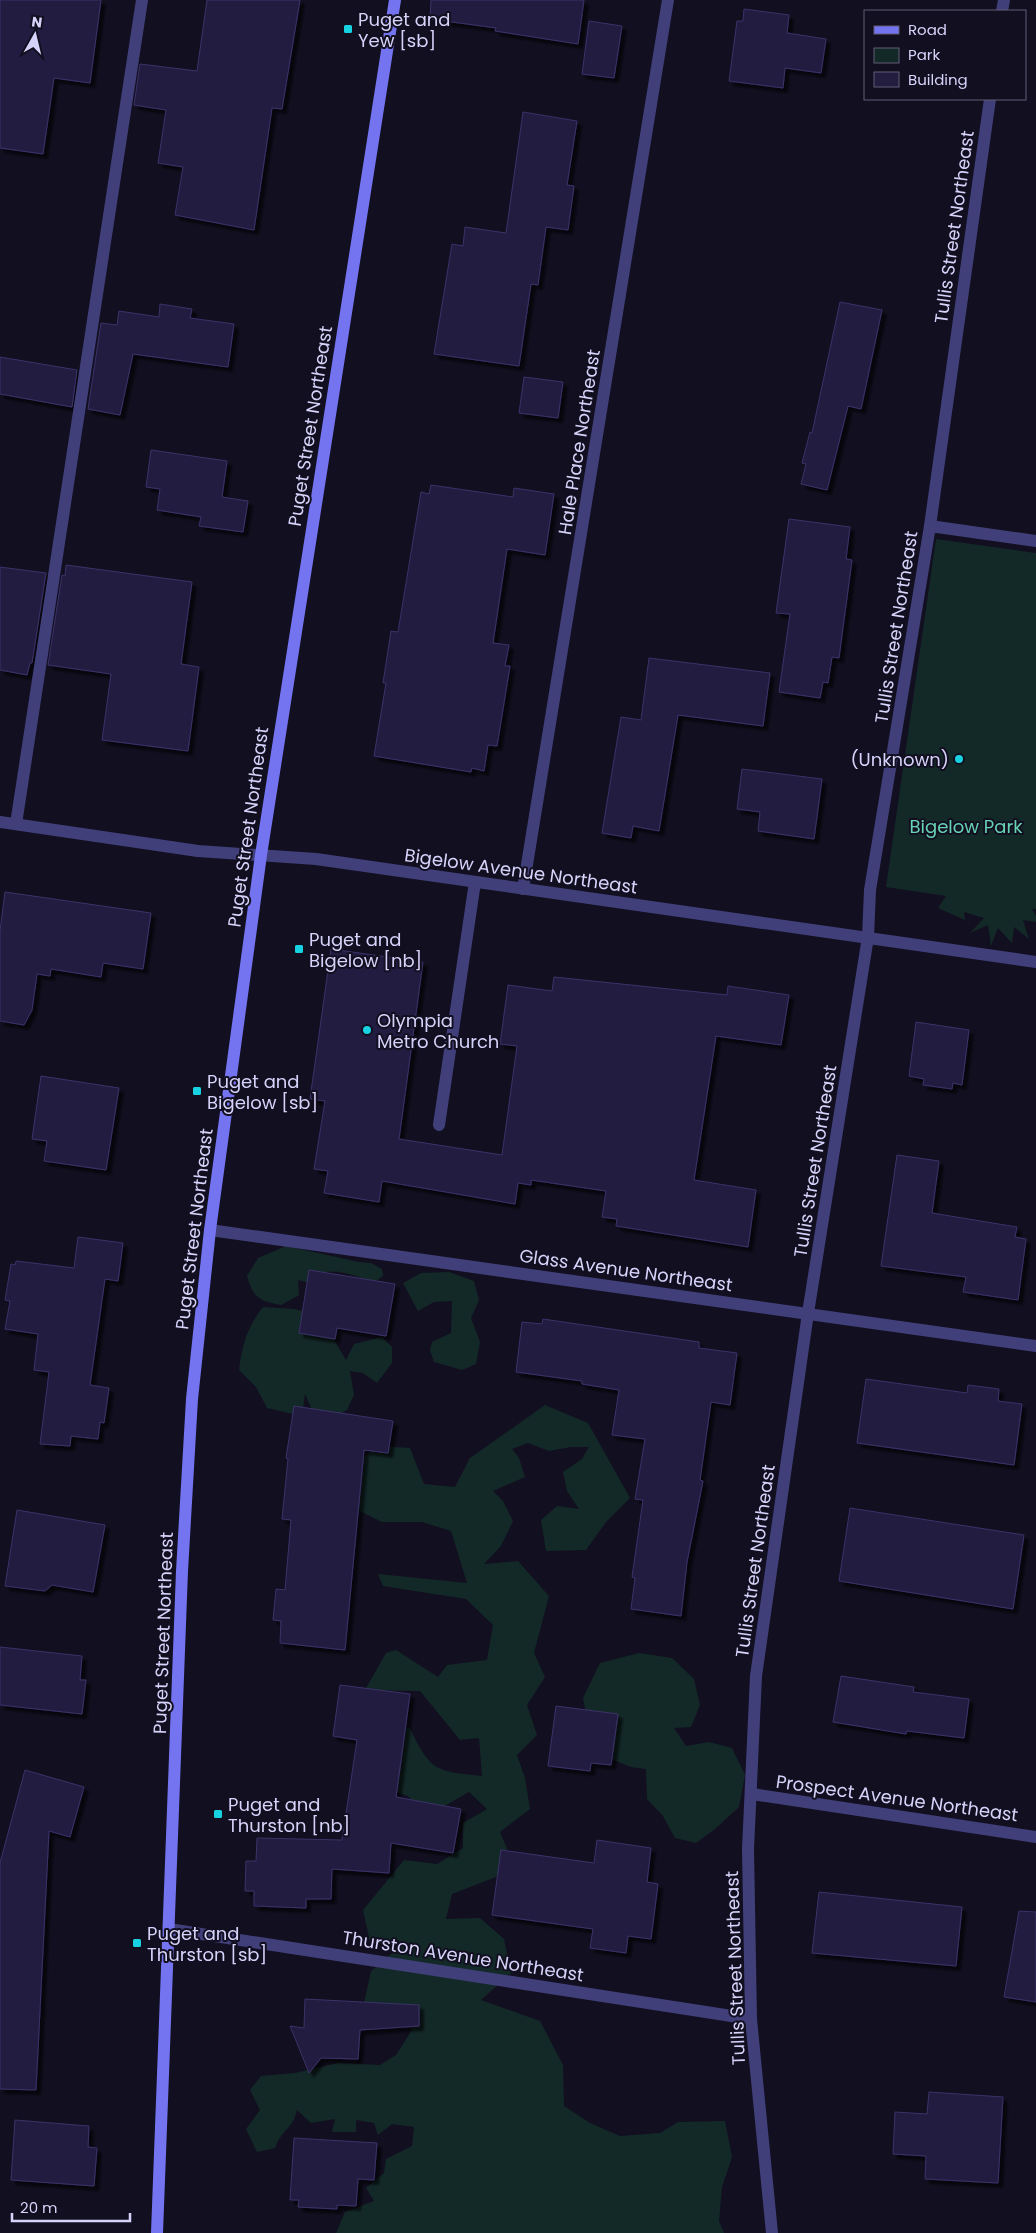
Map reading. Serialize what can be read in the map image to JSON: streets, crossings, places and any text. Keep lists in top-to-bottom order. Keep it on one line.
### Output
{"streets":{"street":["Tullis Street Northeast","Puget Street Northeast","Hale Place Northeast","Bigelow Avenue Northeast","Glass Avenue Northeast","Prospect Avenue Northeast","Thurston Avenue Northeast"]},"crossings":[["Tullis Street Northeast","Bigelow Avenue Northeast"],["Tullis Street Northeast","Glass Avenue Northeast"],["Tullis Street Northeast","Prospect Avenue Northeast"],["Tullis Street Northeast","Thurston Avenue Northeast"],["Puget Street Northeast","Bigelow Avenue Northeast"],["Puget Street Northeast","Glass Avenue Northeast"],["Puget Street Northeast","Thurston Avenue Northeast"],["Hale Place Northeast","Bigelow Avenue Northeast"]],"parks":["Bigelow Park"],"places":{"transit":["Puget and Yew [sb]","Puget and Bigelow [nb]","Puget and Bigelow [sb]","Puget and Thurston [nb]","Puget and Thurston [sb]"],"other":["(Unknown)","Olympia Metro Church"]},"legend":["Road","Park","Building"],"scale_bar":"20 m","north":"top"}
